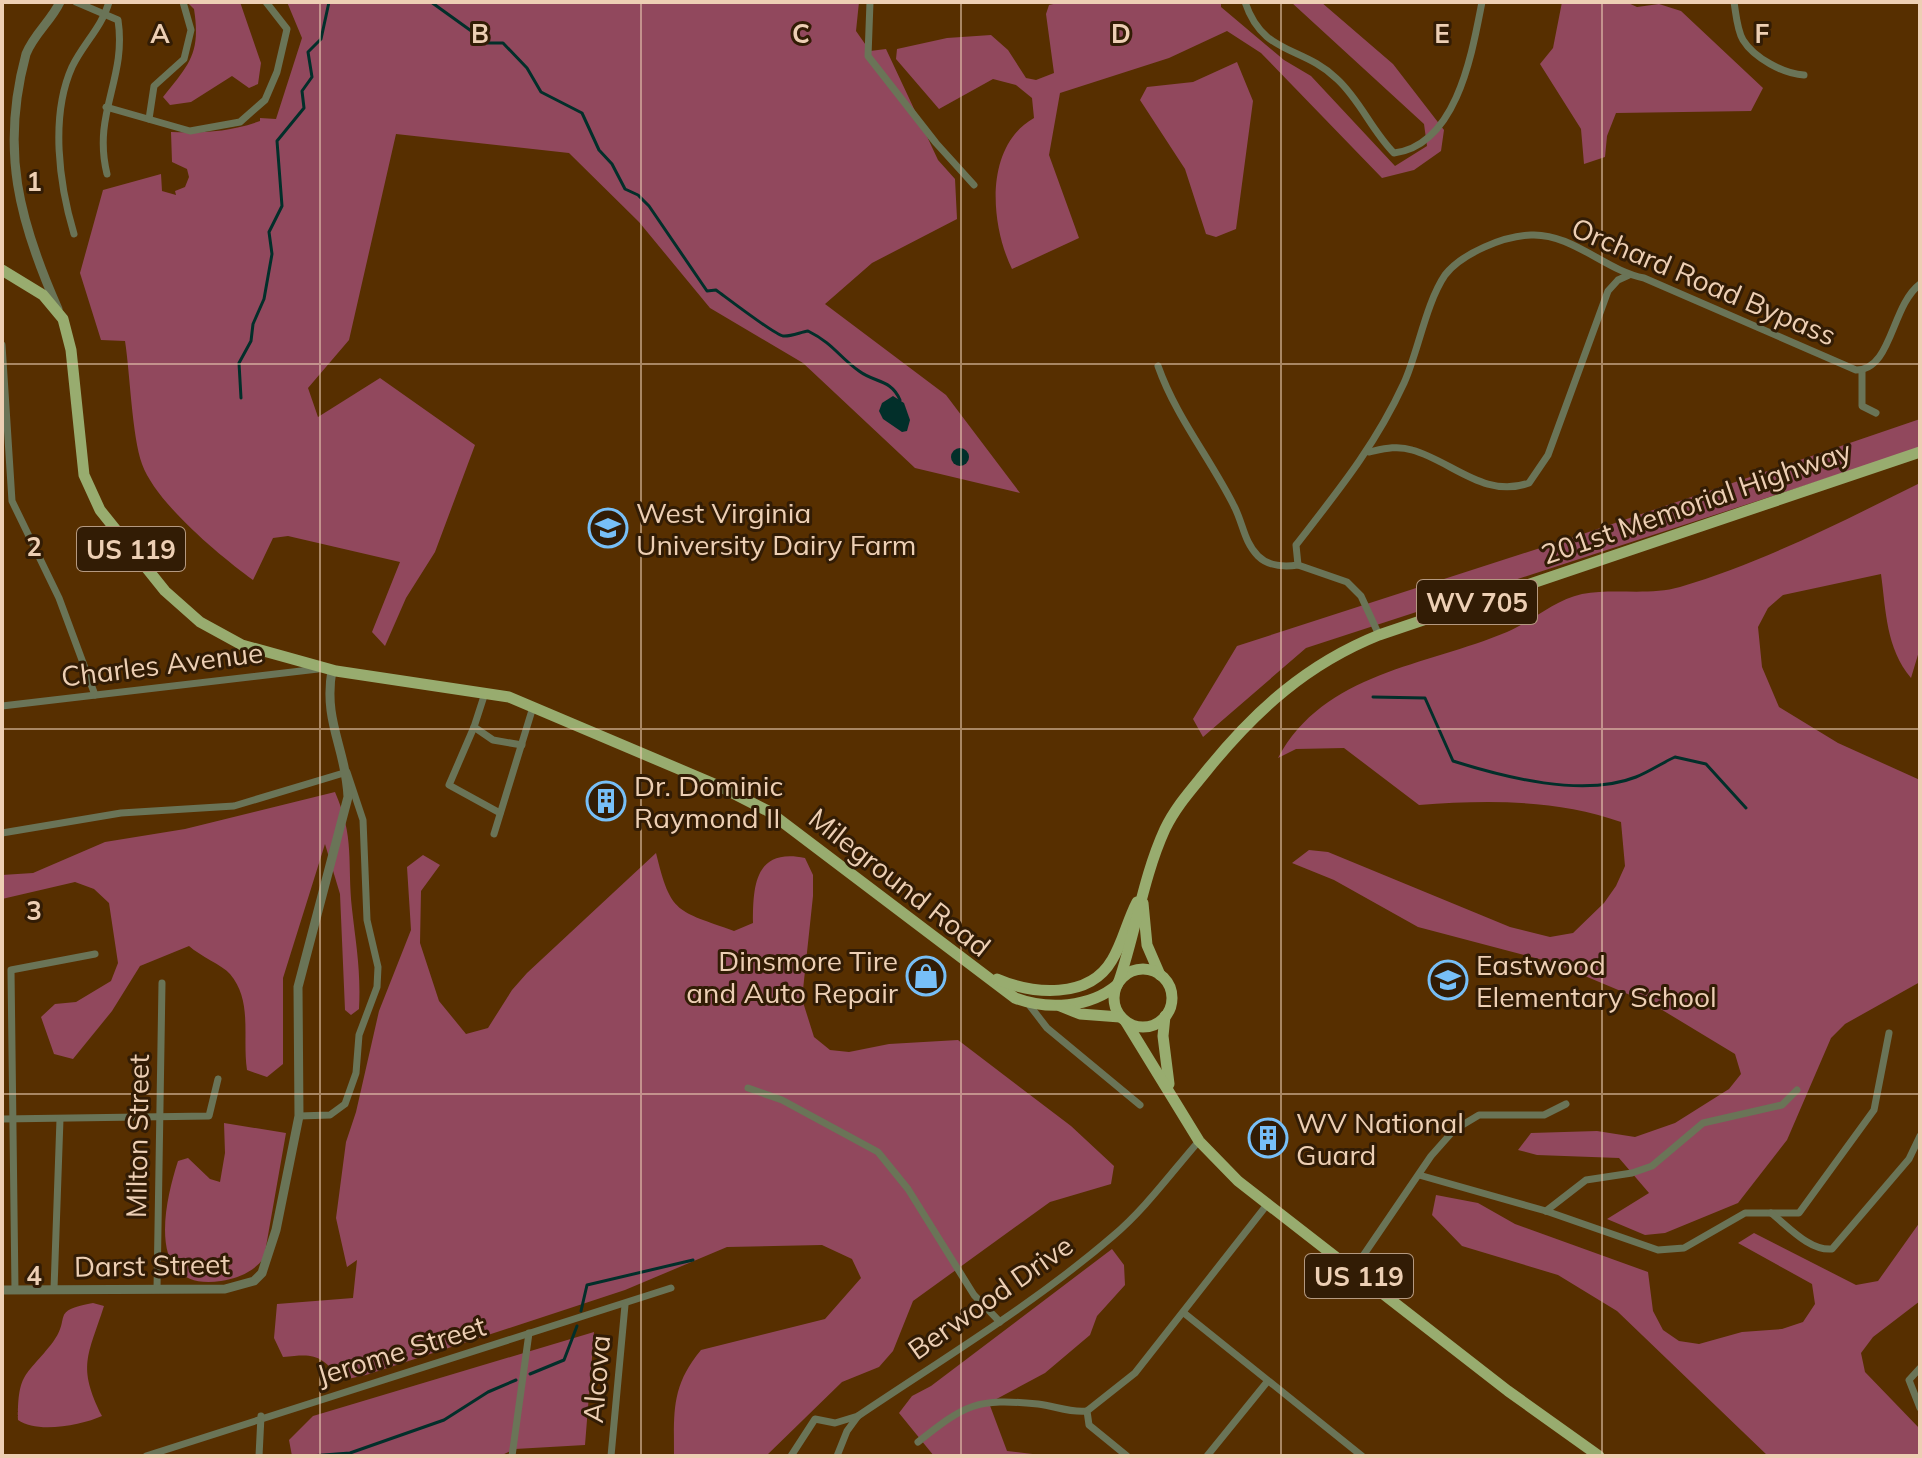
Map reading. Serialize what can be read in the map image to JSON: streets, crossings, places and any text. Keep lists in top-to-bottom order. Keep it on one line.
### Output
{"streets":{"main road":["201st Memorial Highway","US 119","WV 705","Mileground Road"],"street":["Orchard Road Bypass","Charles Avenue","Milton Street","Darst Street","Berwood Drive","Jerome Street","Alcova"]},"crossings":[["201st Memorial Highway","US 119"],["201st Memorial Highway","Mileground Road"],["US 119","Charles Avenue"],["US 119","Mileground Road"],["US 119","Berwood Drive"],["Charles Avenue","Mileground Road"],["Milton Street","Darst Street"],["Jerome Street","Alcova"]],"places":{"school or university":["West Virginia University Dairy Farm","Eastwood Elementary School"],"building":["Dr. Dominic Raymond II","WV National Guard"],"shop":["Dinsmore Tire and Auto Repair"]},"grid":{"columns":["A","B","C","D","E","F"],"rows":["1","2","3","4"]}}
